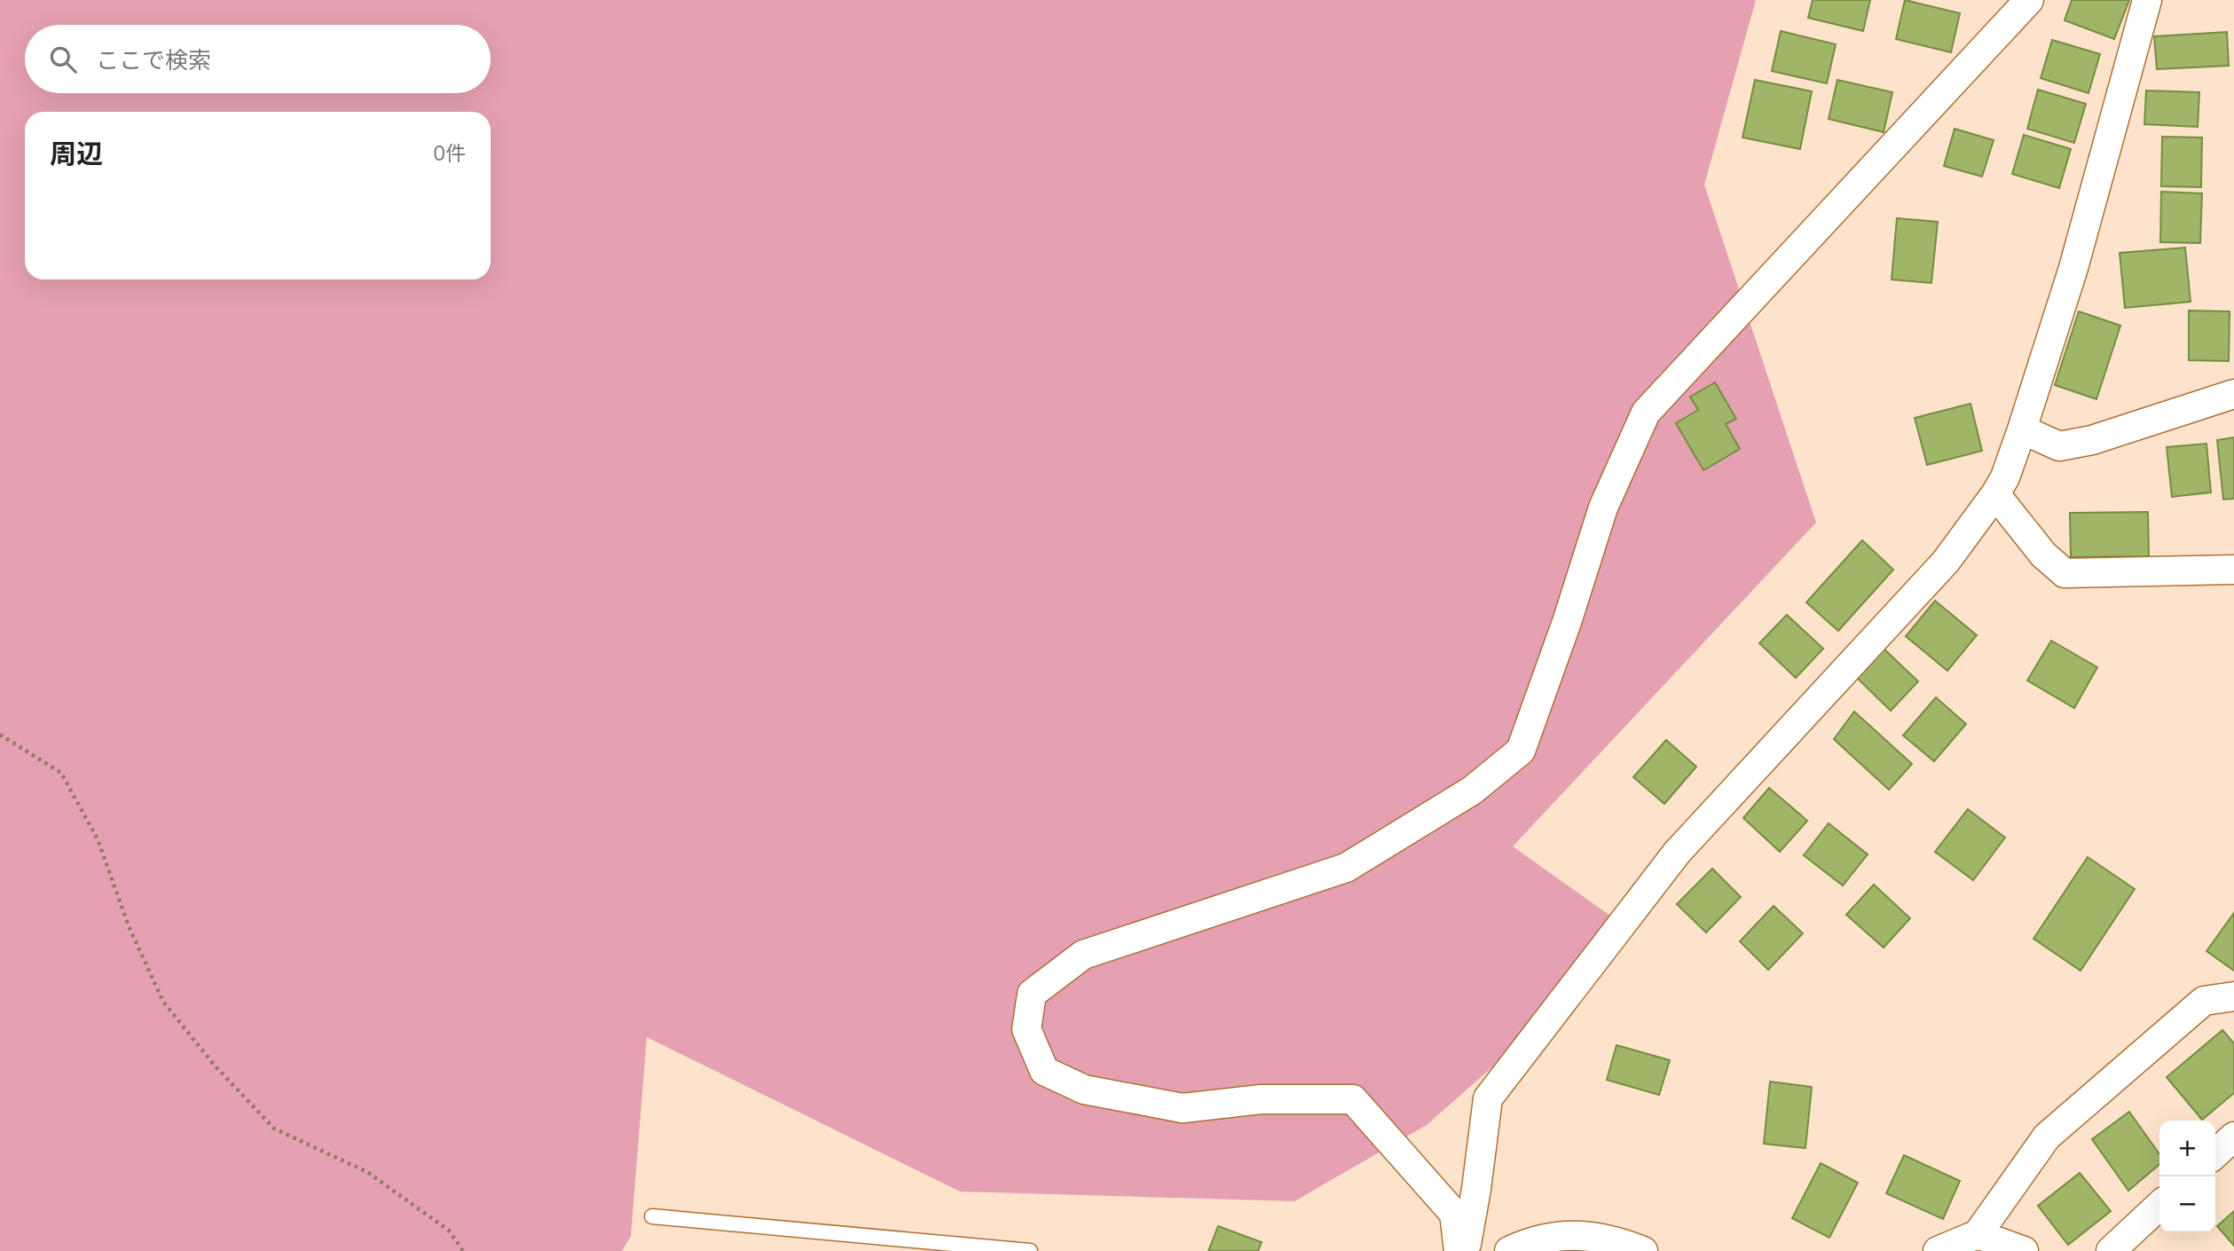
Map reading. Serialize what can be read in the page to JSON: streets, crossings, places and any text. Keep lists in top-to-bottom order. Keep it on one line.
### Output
{"page":{"search":"ここで検索","heading":["周辺","0件"],"map_buttons":["+","−"]}}
